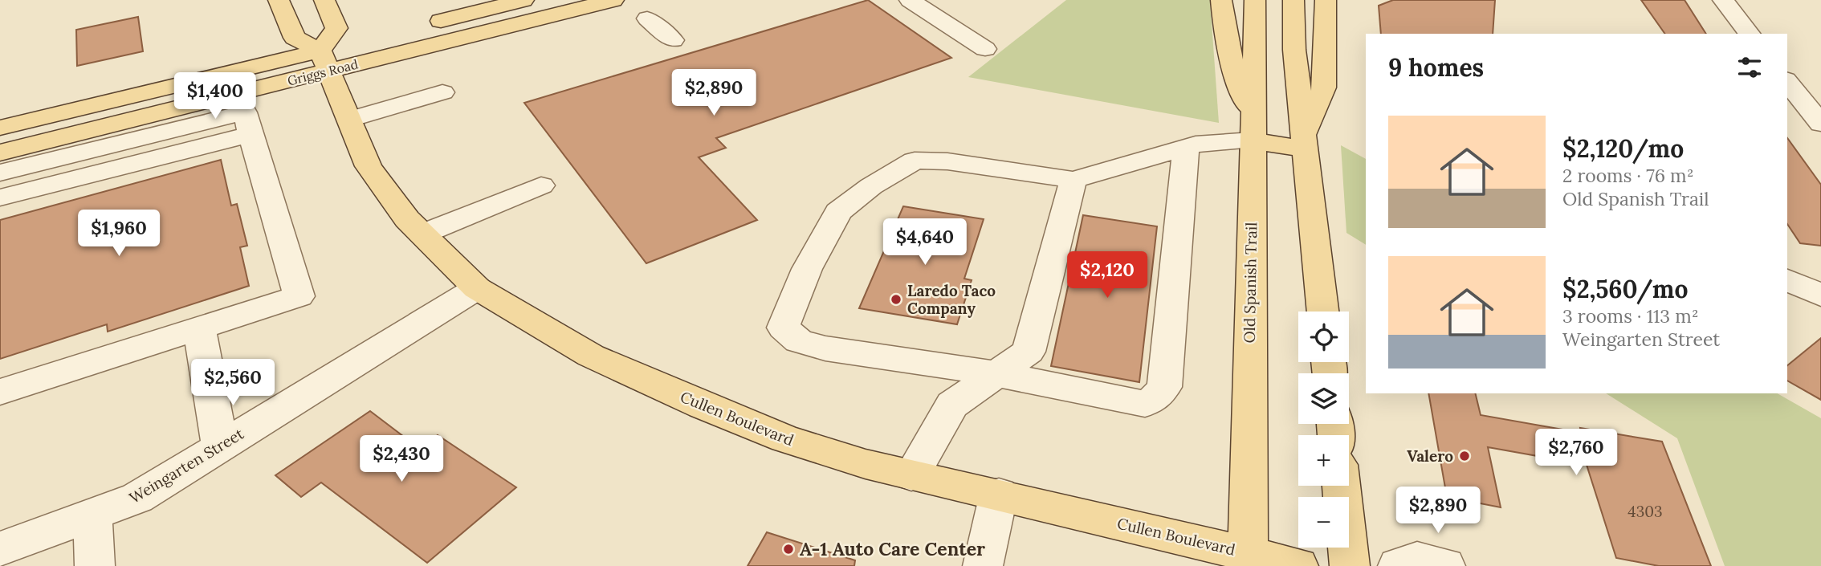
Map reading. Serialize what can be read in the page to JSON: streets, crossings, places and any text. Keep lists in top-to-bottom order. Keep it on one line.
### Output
{"streets":{"main road":["Griggs Road","Old Spanish Trail","Cullen Boulevard"],"street":["Weingarten Street"]},"crossings":[["Griggs Road","Cullen Boulevard"],["Old Spanish Trail","Cullen Boulevard"],["Cullen Boulevard","Weingarten Street"]],"places":["Laredo Taco Company","Valero","A-1 Auto Care Center"],"house_numbers":["4303"],"page":{"heading":"9 homes","price":["$2,890","$1,400","$1,960","$4,640","$2,120","$2,560","$2,760","$2,430","$2,890"],"list":[{"name":"$2,120/mo","note":"2 rooms · 76 m² · Old Spanish Trail"},{"name":"$2,560/mo","note":"3 rooms · 113 m² · Weingarten Street"}],"map_buttons":["+","−"]}}
